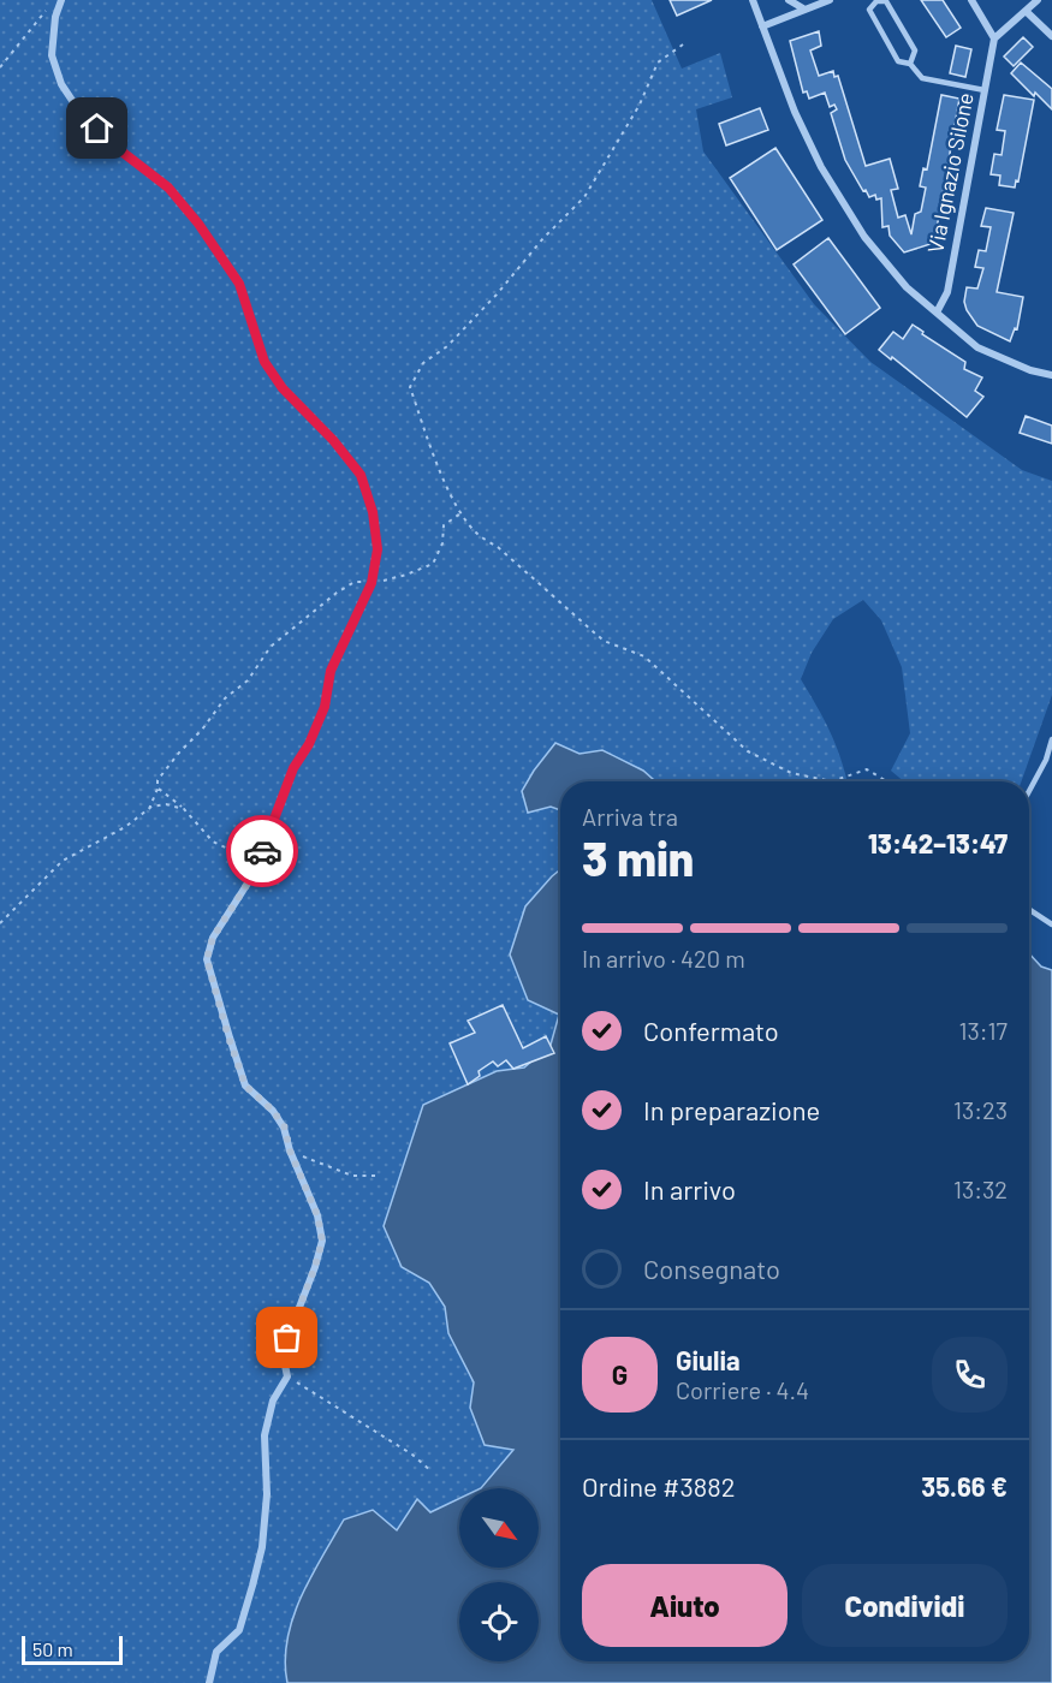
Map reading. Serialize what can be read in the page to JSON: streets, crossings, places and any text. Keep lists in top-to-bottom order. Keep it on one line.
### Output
{"streets":{"street":["Via Ignazio Silone"]},"scale_bar":"50 m","north":"bottom right","page":{"heading":["3 min","Arriva tra","13:42–13:47"],"panel":["Giulia","Corriere · 4.4","Ordine #3882","35.66 €"],"bar":"In arrivo · 420 m","list":[["Confermato","13:17"],["In preparazione","13:23"],["In arrivo","13:32"],"Consegnato"],"round":"G","buttons":["Aiuto","Condividi"],"scale":"50 m"}}
